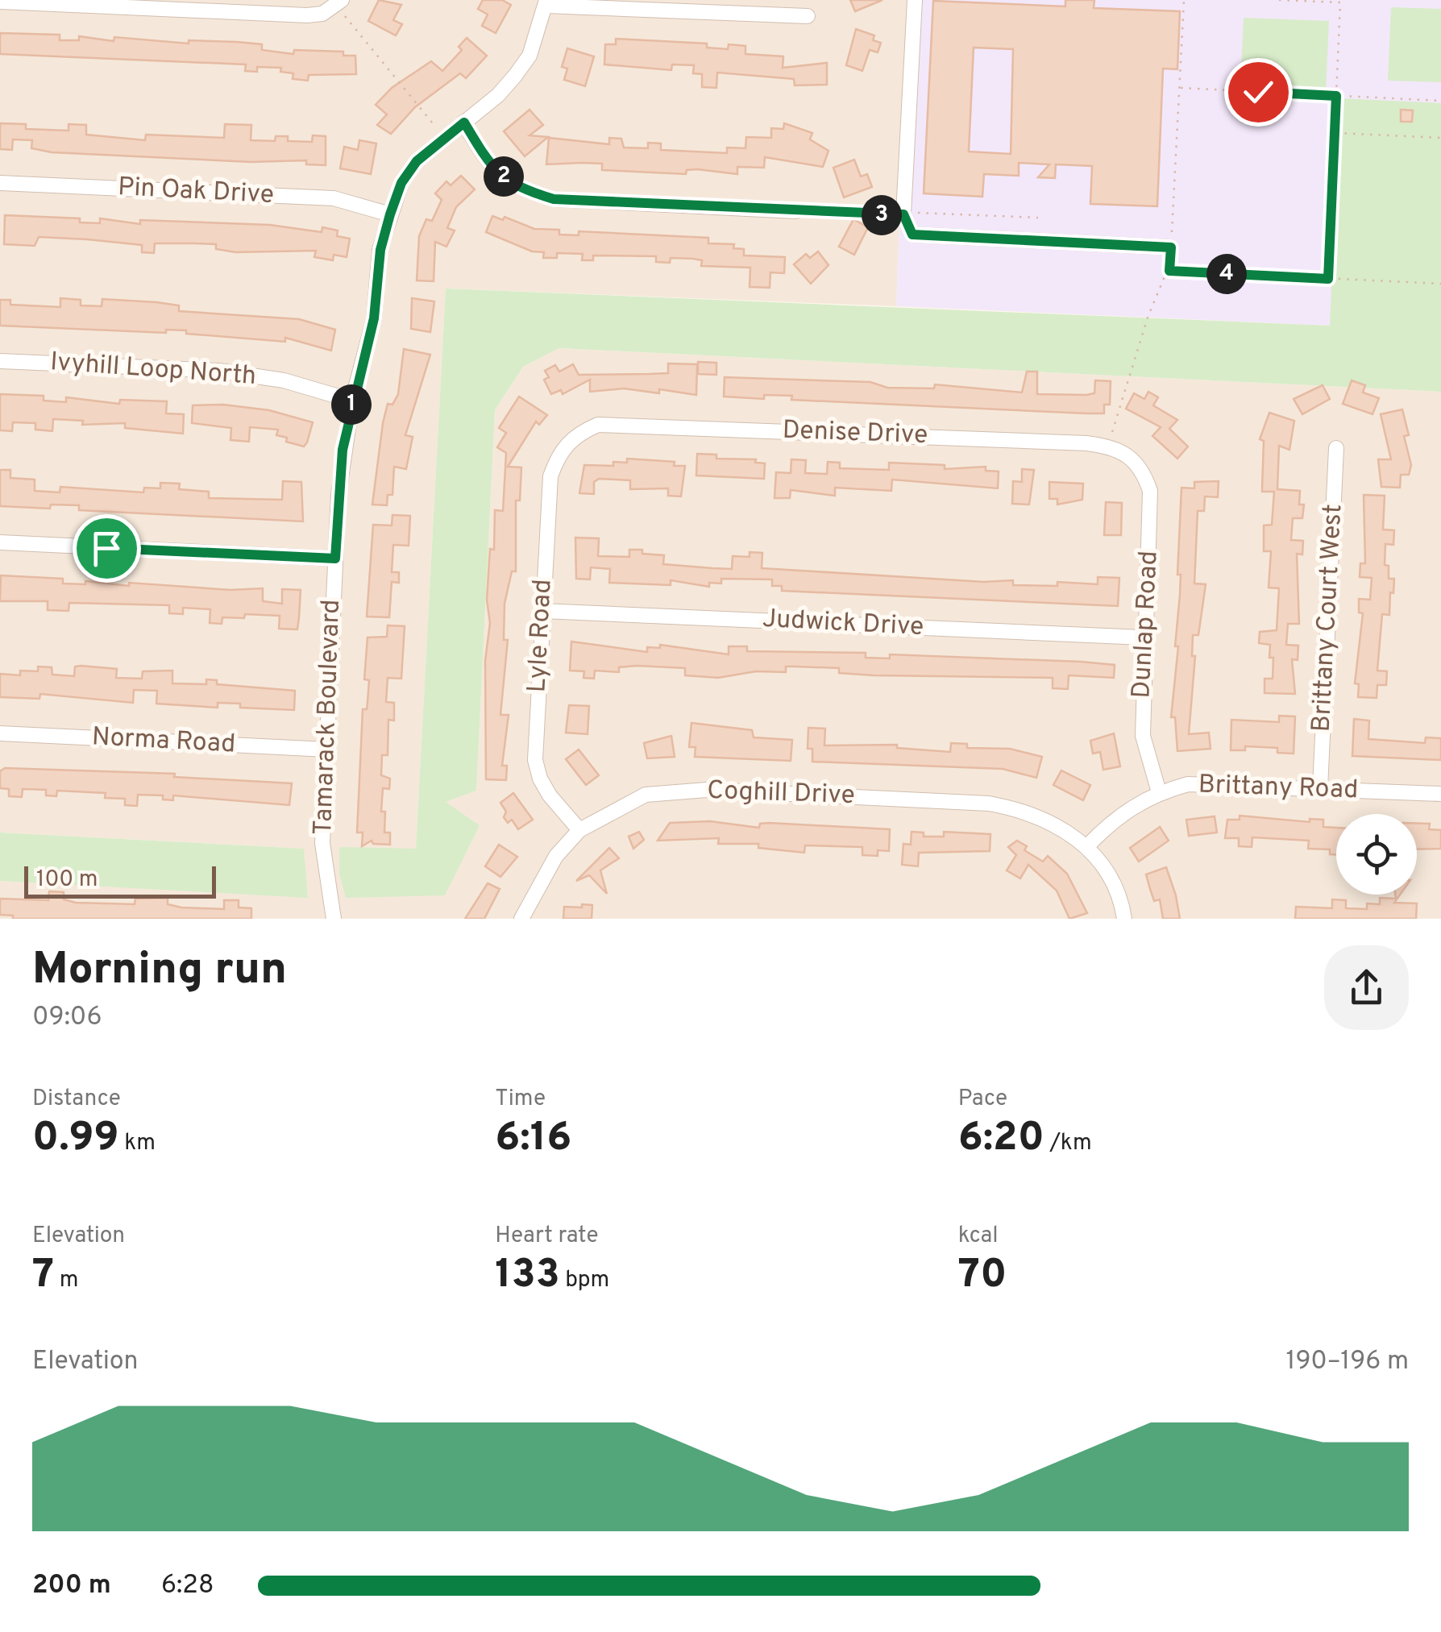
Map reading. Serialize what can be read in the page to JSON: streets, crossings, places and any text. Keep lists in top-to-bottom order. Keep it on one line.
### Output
{"streets":{"street":["Pin Oak Drive","Ivyhill Loop North","Denise Drive","Brittany Court West","Judwick Drive","Dunlap Road","Lyle Road","Tamarack Boulevard","Norma Road","Brittany Road","Coghill Drive"]},"crossings":[["Pin Oak Drive","Tamarack Boulevard"],["Ivyhill Loop North","Tamarack Boulevard"],["Denise Drive","Dunlap Road"],["Denise Drive","Lyle Road"],["Brittany Court West","Brittany Road"],["Judwick Drive","Dunlap Road"],["Judwick Drive","Lyle Road"],["Dunlap Road","Brittany Road"],["Lyle Road","Coghill Drive"],["Tamarack Boulevard","Norma Road"],["Brittany Road","Coghill Drive"]],"scale_bar":"100 m","page":{"pins":["2","3","4","1"],"scale":"100 m","heading":["Morning run","09:06"],"stats":[["Distance","0.99 km"],["Time","6:16"],["Pace","6:20 /km"],["Elevation","7 m"],["Heart rate","133 bpm"],["kcal","70"]],"chart":["Elevation","190–196 m"],"list":[{"name":"200 m","note":"6:28"}]}}
